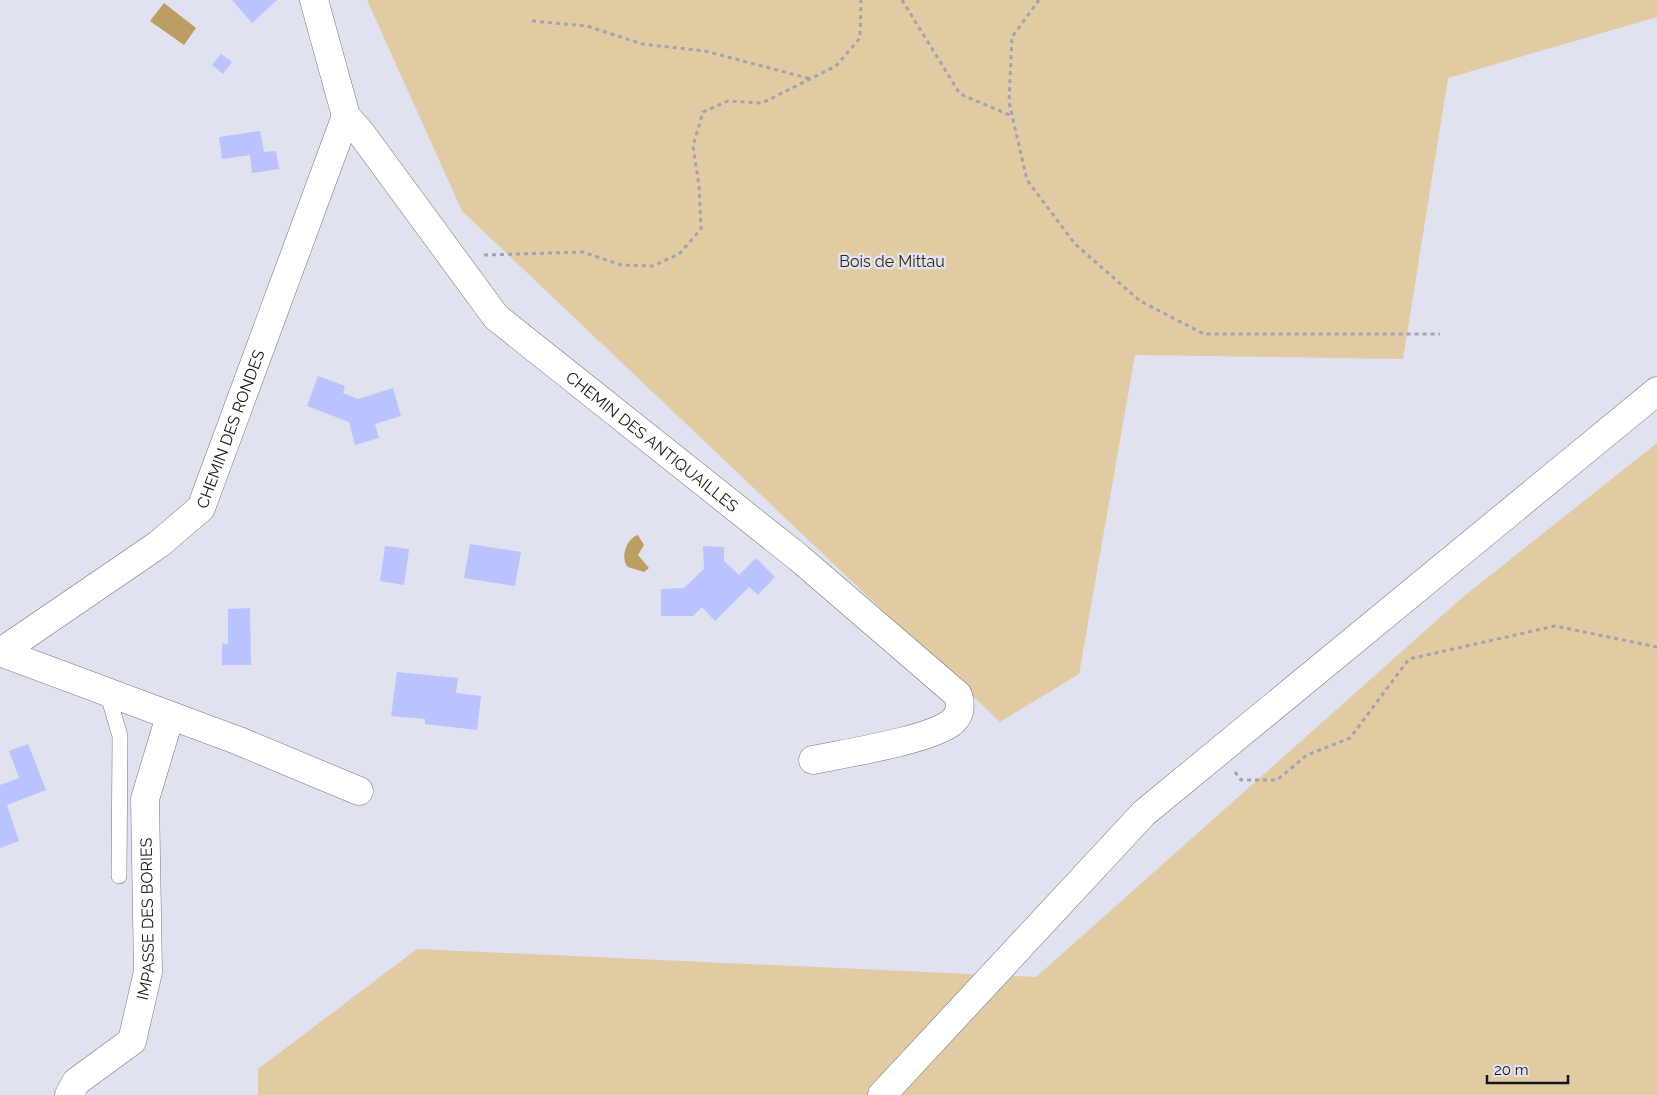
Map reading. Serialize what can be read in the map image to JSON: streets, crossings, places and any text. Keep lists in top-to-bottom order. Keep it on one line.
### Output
{"streets":{"street":["CHEMIN DES RONDES","CHEMIN DES ANTIQUAILLES","IMPASSE DES BORIES"]},"crossings":[["CHEMIN DES RONDES","CHEMIN DES ANTIQUAILLES"]],"parks":["Bois de Mittau"],"scale_bar":"20 m"}
